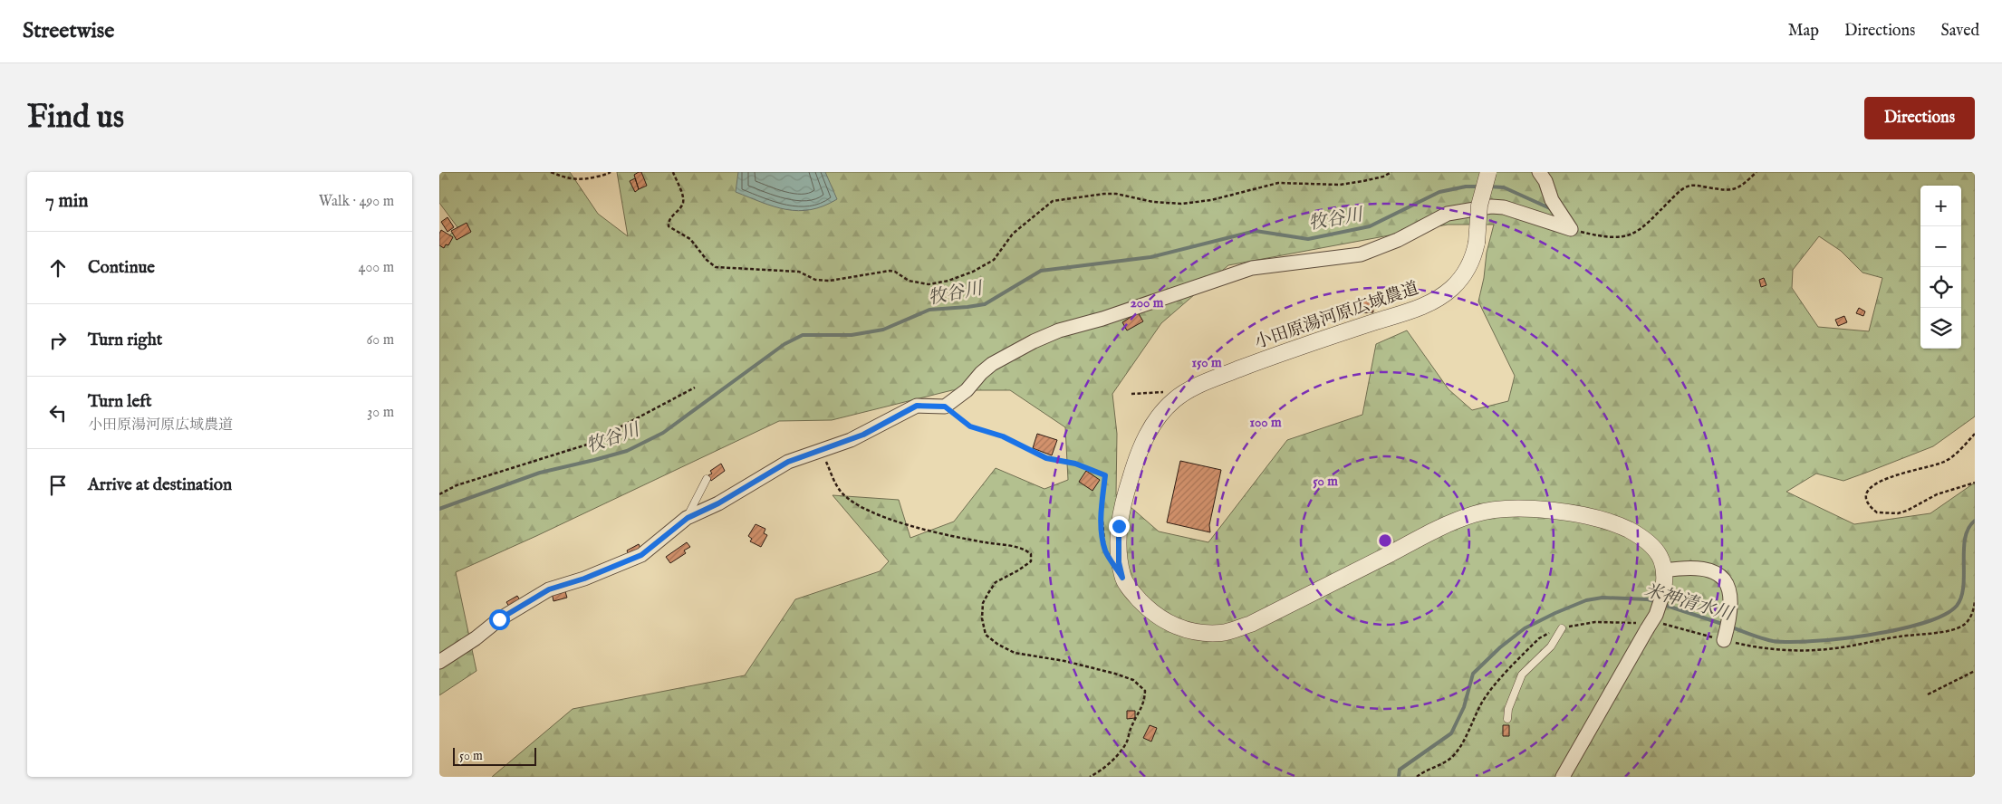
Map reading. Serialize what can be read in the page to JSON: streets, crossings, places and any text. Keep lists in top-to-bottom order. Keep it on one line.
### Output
{"streets":{"street":["小田原湯河原広域農道"]},"water":["牧谷川","米神清水川"],"scale_bar":"50 m","page":{"header":"Streetwise","nav":["Map","Directions","Saved"],"buttons":"Directions","title":"Find us","heading":["7 min","Walk · 490 m"],"map_buttons":["+","−"],"list":[["Continue","400 m"],["Turn right","60 m"],["Turn left","小田原湯河原広域農道","30 m"],"Arrive at destination"],"scale":"50 m"},"rings":["200 m","150 m","100 m","50 m"]}
